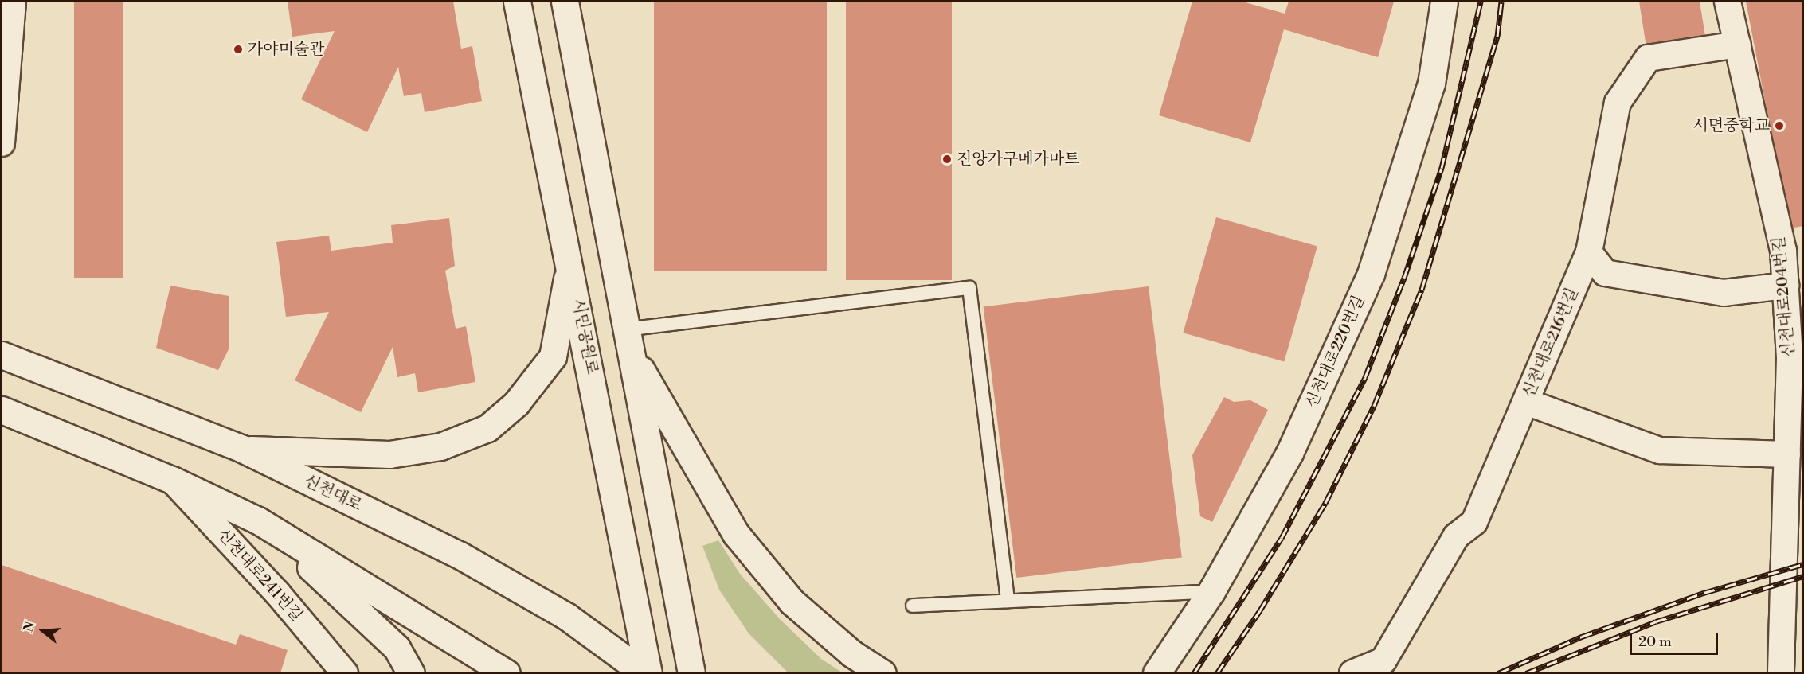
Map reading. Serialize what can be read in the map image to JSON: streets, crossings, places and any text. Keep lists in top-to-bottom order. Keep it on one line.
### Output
{"streets":{"main road":["시민공원로","신천대로220번길","신천대로"],"street":["신천대로204번길","신천대로216번길","신천대로241번길"]},"crossings":[["신천대로204번길","신천대로216번길"]],"places":["가야미술관","서면중학교","진양가구메가마트"],"scale_bar":"20 m","north":"left"}
